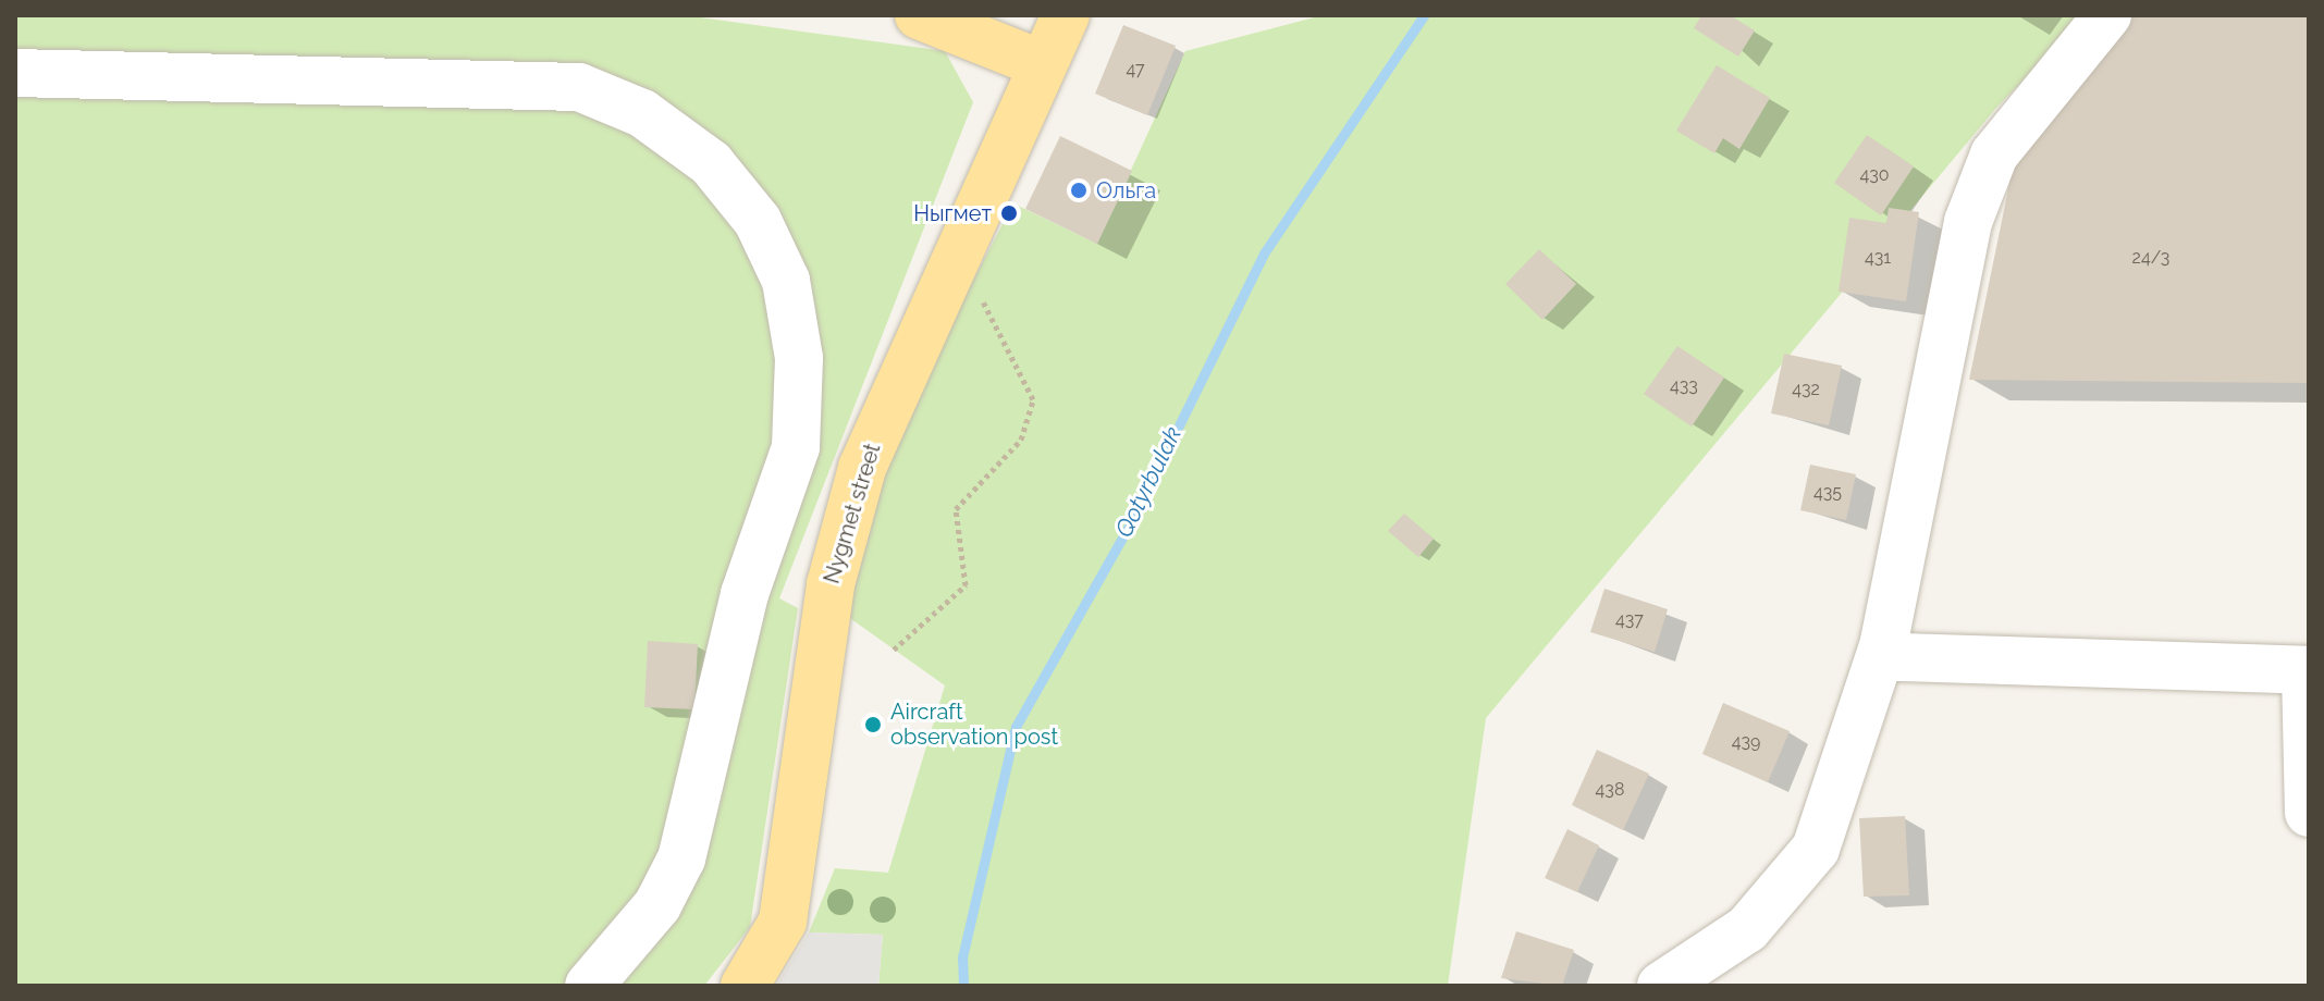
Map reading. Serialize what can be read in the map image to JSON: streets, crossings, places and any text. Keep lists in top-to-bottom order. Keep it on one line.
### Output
{"streets":{"main road":["Nygmet street"]},"water":["Qotyrbulak"],"places":["Ольга","Ныгмет","Aircraft observation post"],"house_numbers":["47","430","431","24/3","433","432","435","437","439","438"]}
